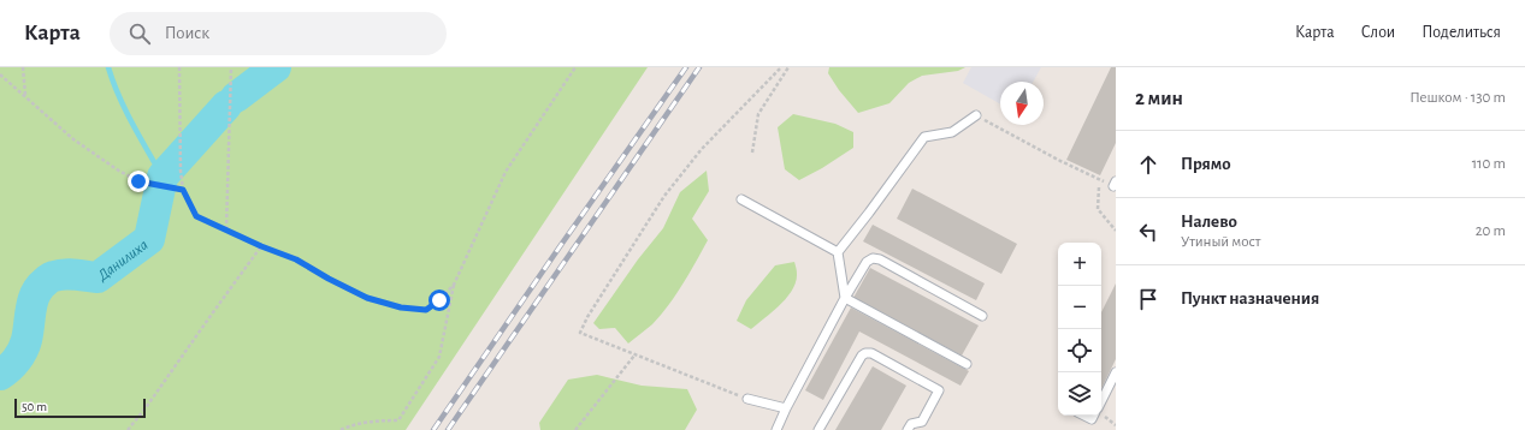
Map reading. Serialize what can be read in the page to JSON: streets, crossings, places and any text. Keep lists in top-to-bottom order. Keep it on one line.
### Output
{"water":["Данилиха"],"scale_bar":"50 m","north":"bottom","page":{"header":"Карта","search":"Поиск","nav":["Карта","Слои","Поделиться"],"heading":["2 мин","Пешком · 130 m"],"list":[["Прямо","110 m"],["Налево","Утиный мост","20 m"],"Пункт назначения"],"map_buttons":["+","−"],"scale":"50 m"}}
